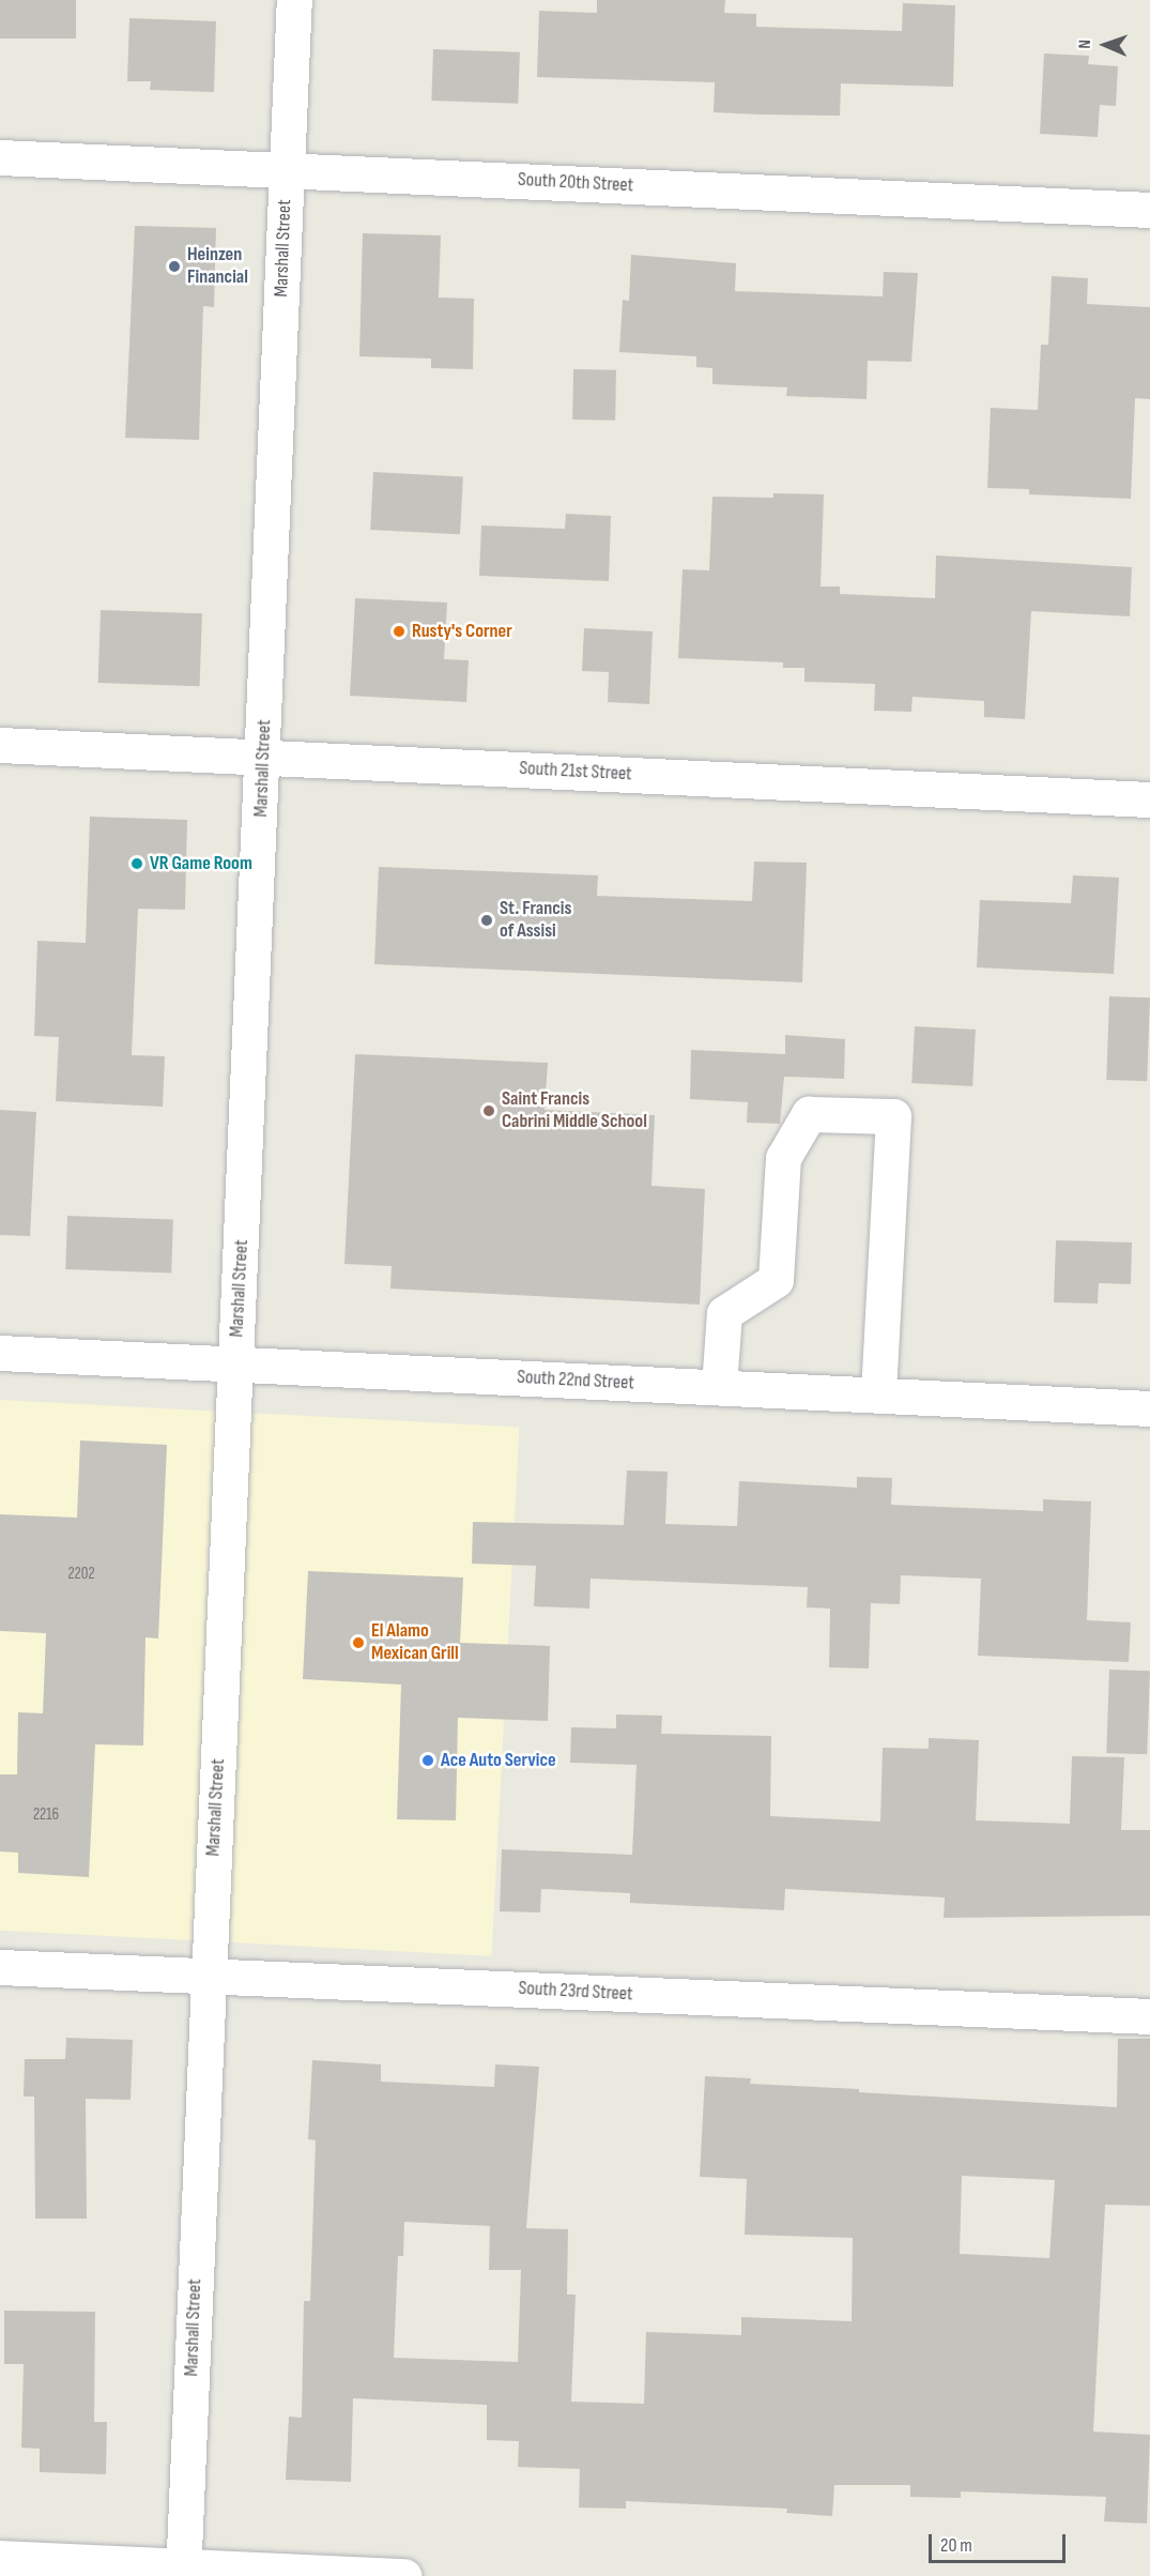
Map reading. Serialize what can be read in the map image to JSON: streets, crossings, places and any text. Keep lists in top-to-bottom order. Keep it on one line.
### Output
{"streets":{"street":["South 20th Street","Marshall Street","South 21st Street","South 22nd Street","South 23rd Street"]},"crossings":[["South 20th Street","Marshall Street"],["Marshall Street","South 21st Street"],["Marshall Street","South 22nd Street"],["Marshall Street","South 23rd Street"]],"places":["Heinzen Financial","Rusty's Corner","VR Game Room","St. Francis of Assisi","Saint Francis Cabrini Middle School","El Alamo Mexican Grill","Ace Auto Service"],"house_numbers":["2202","2216"],"scale_bar":"20 m","north":"left"}
